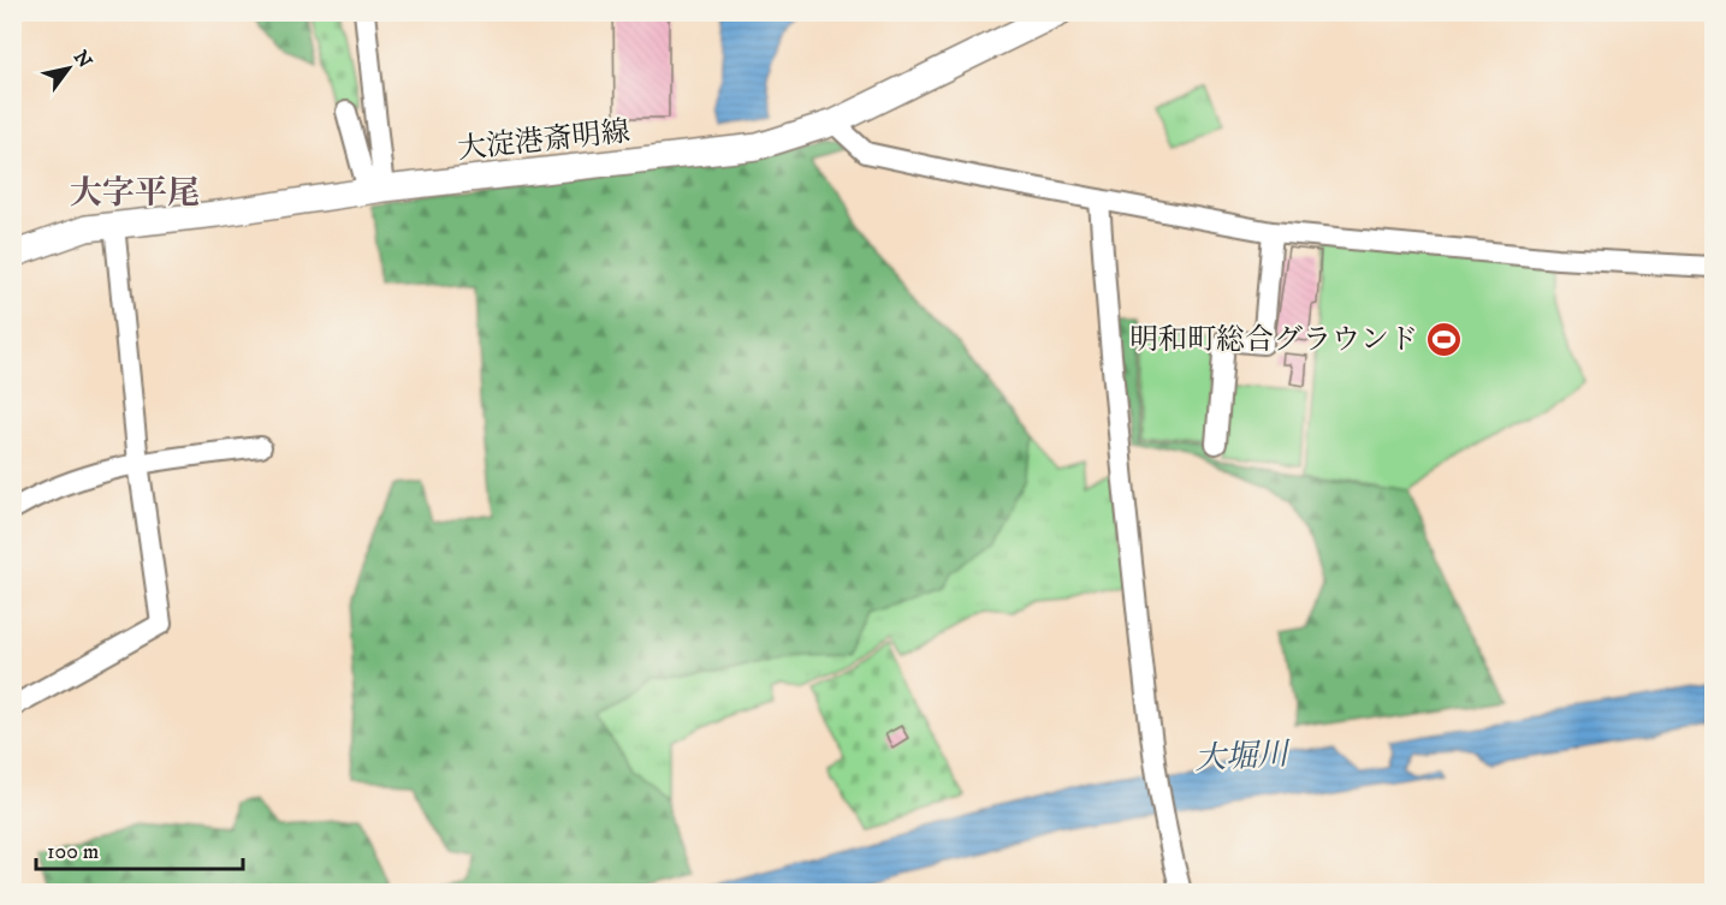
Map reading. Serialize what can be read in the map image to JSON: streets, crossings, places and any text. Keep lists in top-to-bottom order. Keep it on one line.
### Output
{"streets":{"main road":["大淀港斎明線"]},"districts":["大字平尾"],"water":["大堀川"],"places":{"sports":["明和町総合グラウンド"]},"scale_bar":"100 m","north":"top right"}
